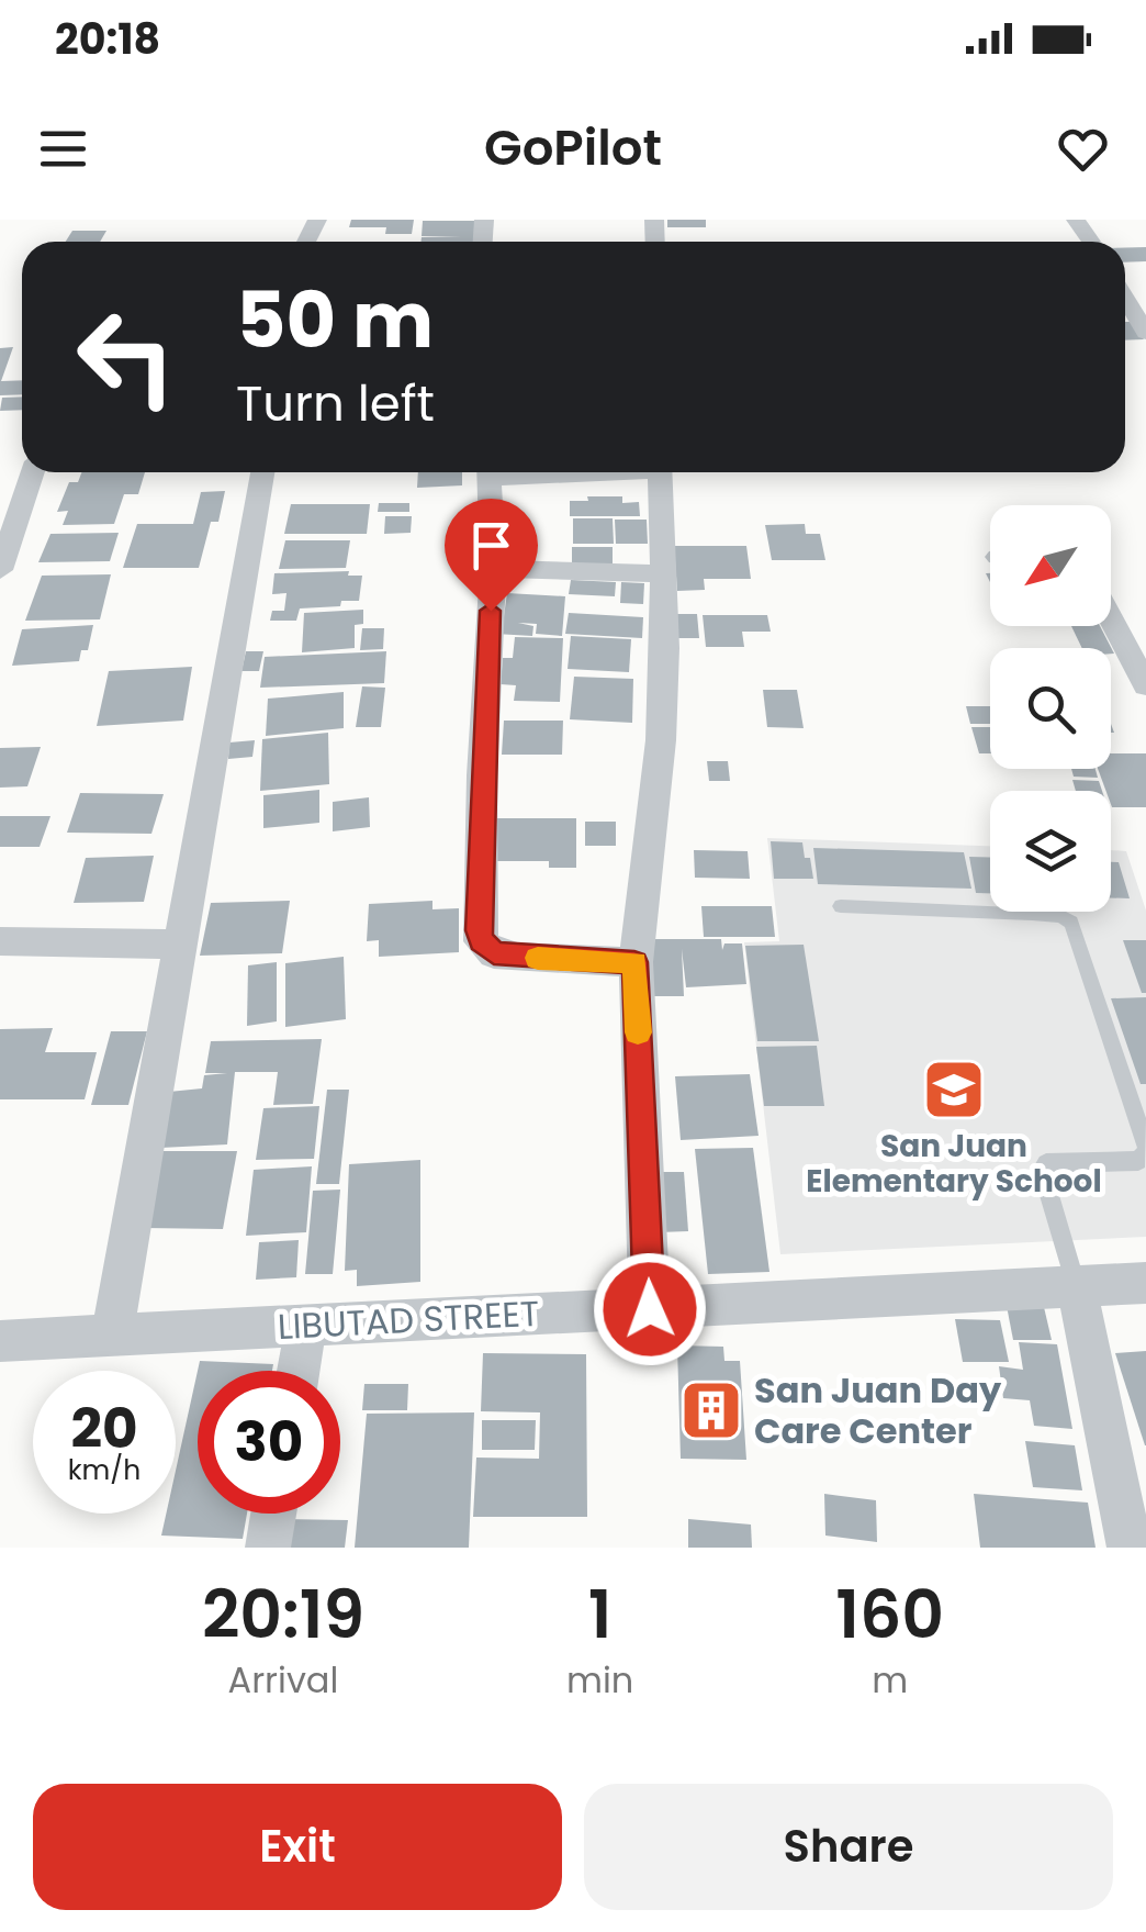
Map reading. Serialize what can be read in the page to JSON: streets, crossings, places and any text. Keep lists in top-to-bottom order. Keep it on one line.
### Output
{"streets":{"street":["LIBUTAD STREET"]},"places":{"school or university":["San Juan Elementary School"],"building":["San Juan Day Care Center"]},"north":"bottom left","page":{"status":"20:18","header":"GoPilot","turn":["50 m","Turn left"],"speed":"20 km/h","limit":"30","eta":["20:19","Arrival","1","min","160","m"],"buttons":["Exit","Share"]}}
